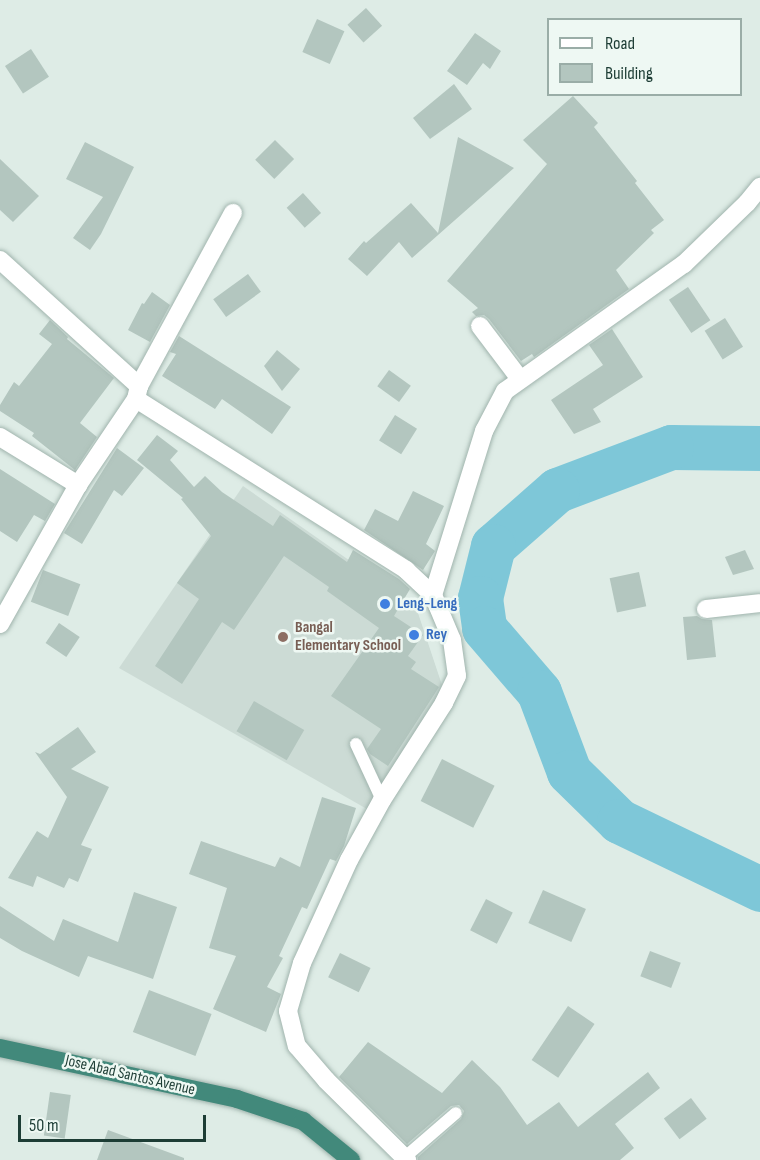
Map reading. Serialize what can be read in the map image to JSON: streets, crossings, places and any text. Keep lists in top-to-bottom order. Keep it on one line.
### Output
{"streets":{"highway":["Jose Abad Santos Avenue"]},"places":["Leng-Leng","Rey","Bangal Elementary School"],"legend":["Road","Building"],"scale_bar":"50 m"}
